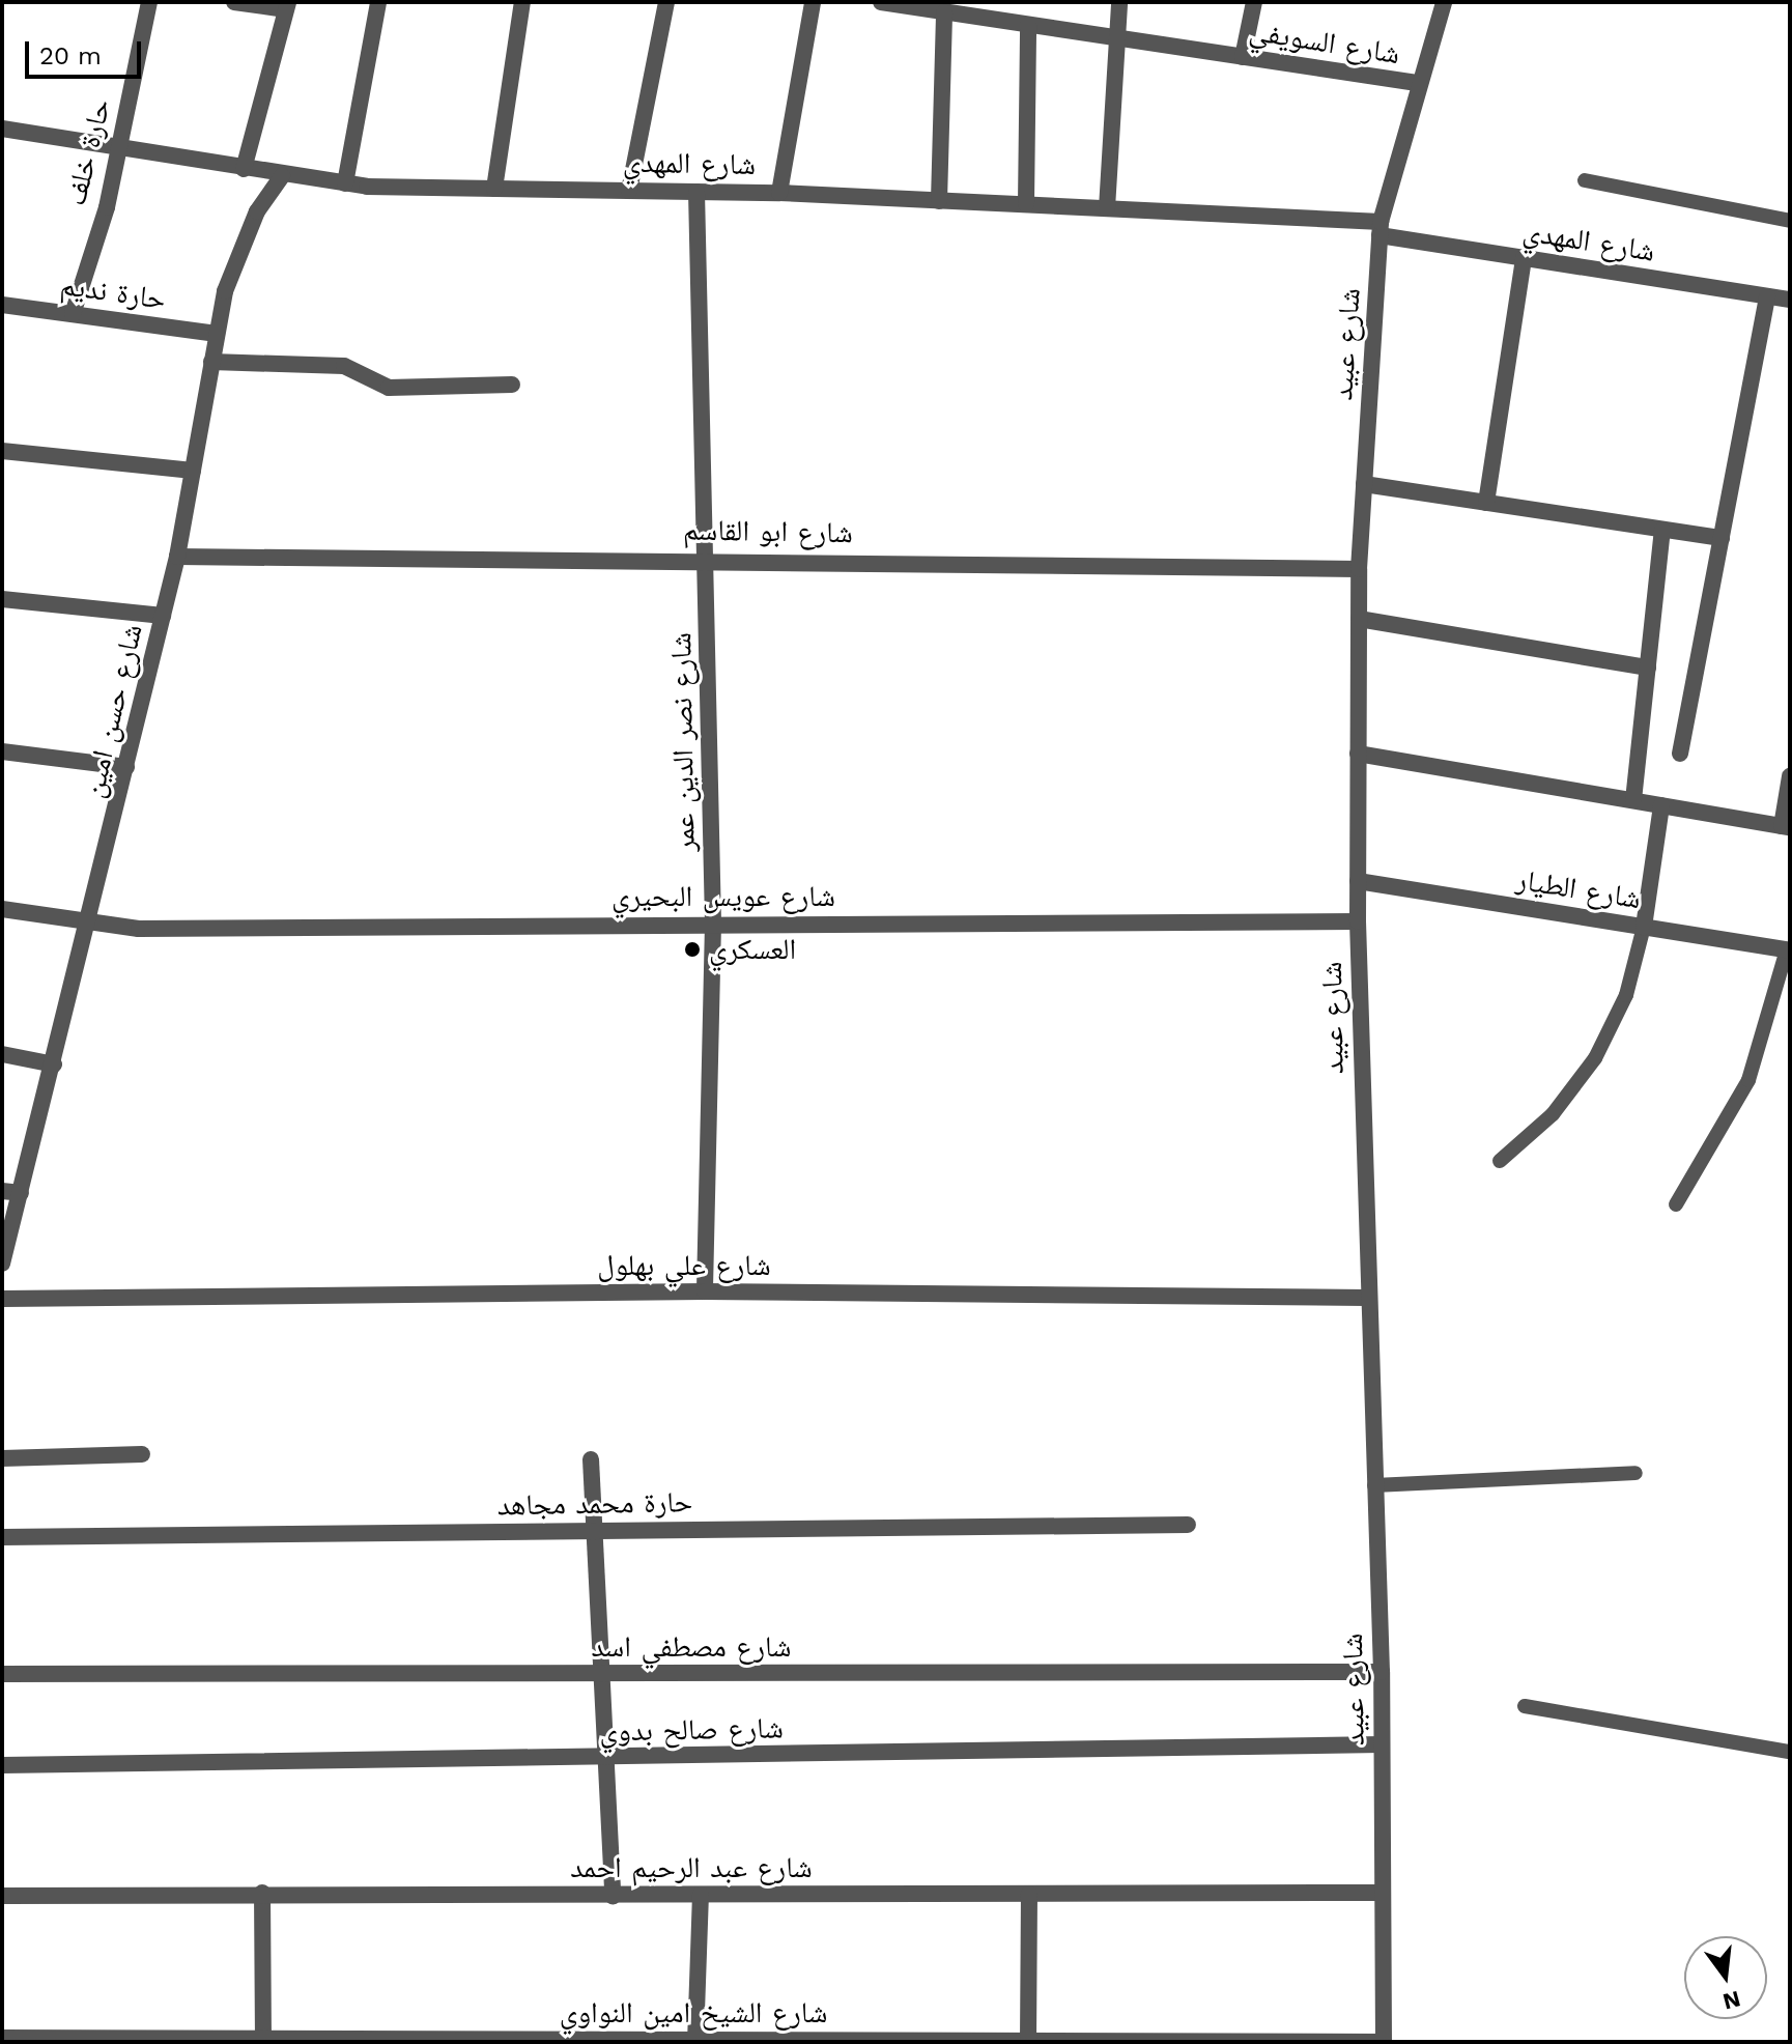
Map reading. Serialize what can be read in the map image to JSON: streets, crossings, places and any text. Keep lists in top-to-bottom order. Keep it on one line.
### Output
{"streets":{"street":["شارع السويفي","حارة خلف","شارع المهدي","حارة نديم","شارع عبيد","شارع ابو القاسم","شارع حسن امين","شارع نصر الدين عمر","شارع الطيار","شارع عويس البحيري","شارع علي بهلول","حارة محمد مجاهد","شارع مصطفي اسد","شارع صالح بدوي","شارع عبد الرحيم احمد","شارع الشيخ امين النواوي"]},"crossings":[["شارع السويفي","شارع عبيد"],["حارة خلف","شارع المهدي"],["حارة خلف","حارة نديم"],["شارع المهدي","شارع عبيد"],["شارع المهدي","شارع حسن امين"],["شارع المهدي","شارع نصر الدين عمر"],["حارة نديم","شارع حسن امين"],["شارع عبيد","شارع ابو القاسم"],["شارع عبيد","شارع الطيار"],["شارع عبيد","شارع عويس البحيري"],["شارع عبيد","شارع علي بهلول"],["شارع عبيد","شارع مصطفي اسد"],["شارع عبيد","شارع صالح بدوي"],["شارع عبيد","شارع عبد الرحيم احمد"],["شارع عبيد","شارع الشيخ امين النواوي"],["شارع ابو القاسم","شارع حسن امين"],["شارع ابو القاسم","شارع نصر الدين عمر"],["شارع حسن امين","شارع عويس البحيري"],["شارع نصر الدين عمر","شارع عويس البحيري"],["شارع نصر الدين عمر","شارع علي بهلول"]],"places":["العسكري"],"scale_bar":"20 m","north":"bottom"}
